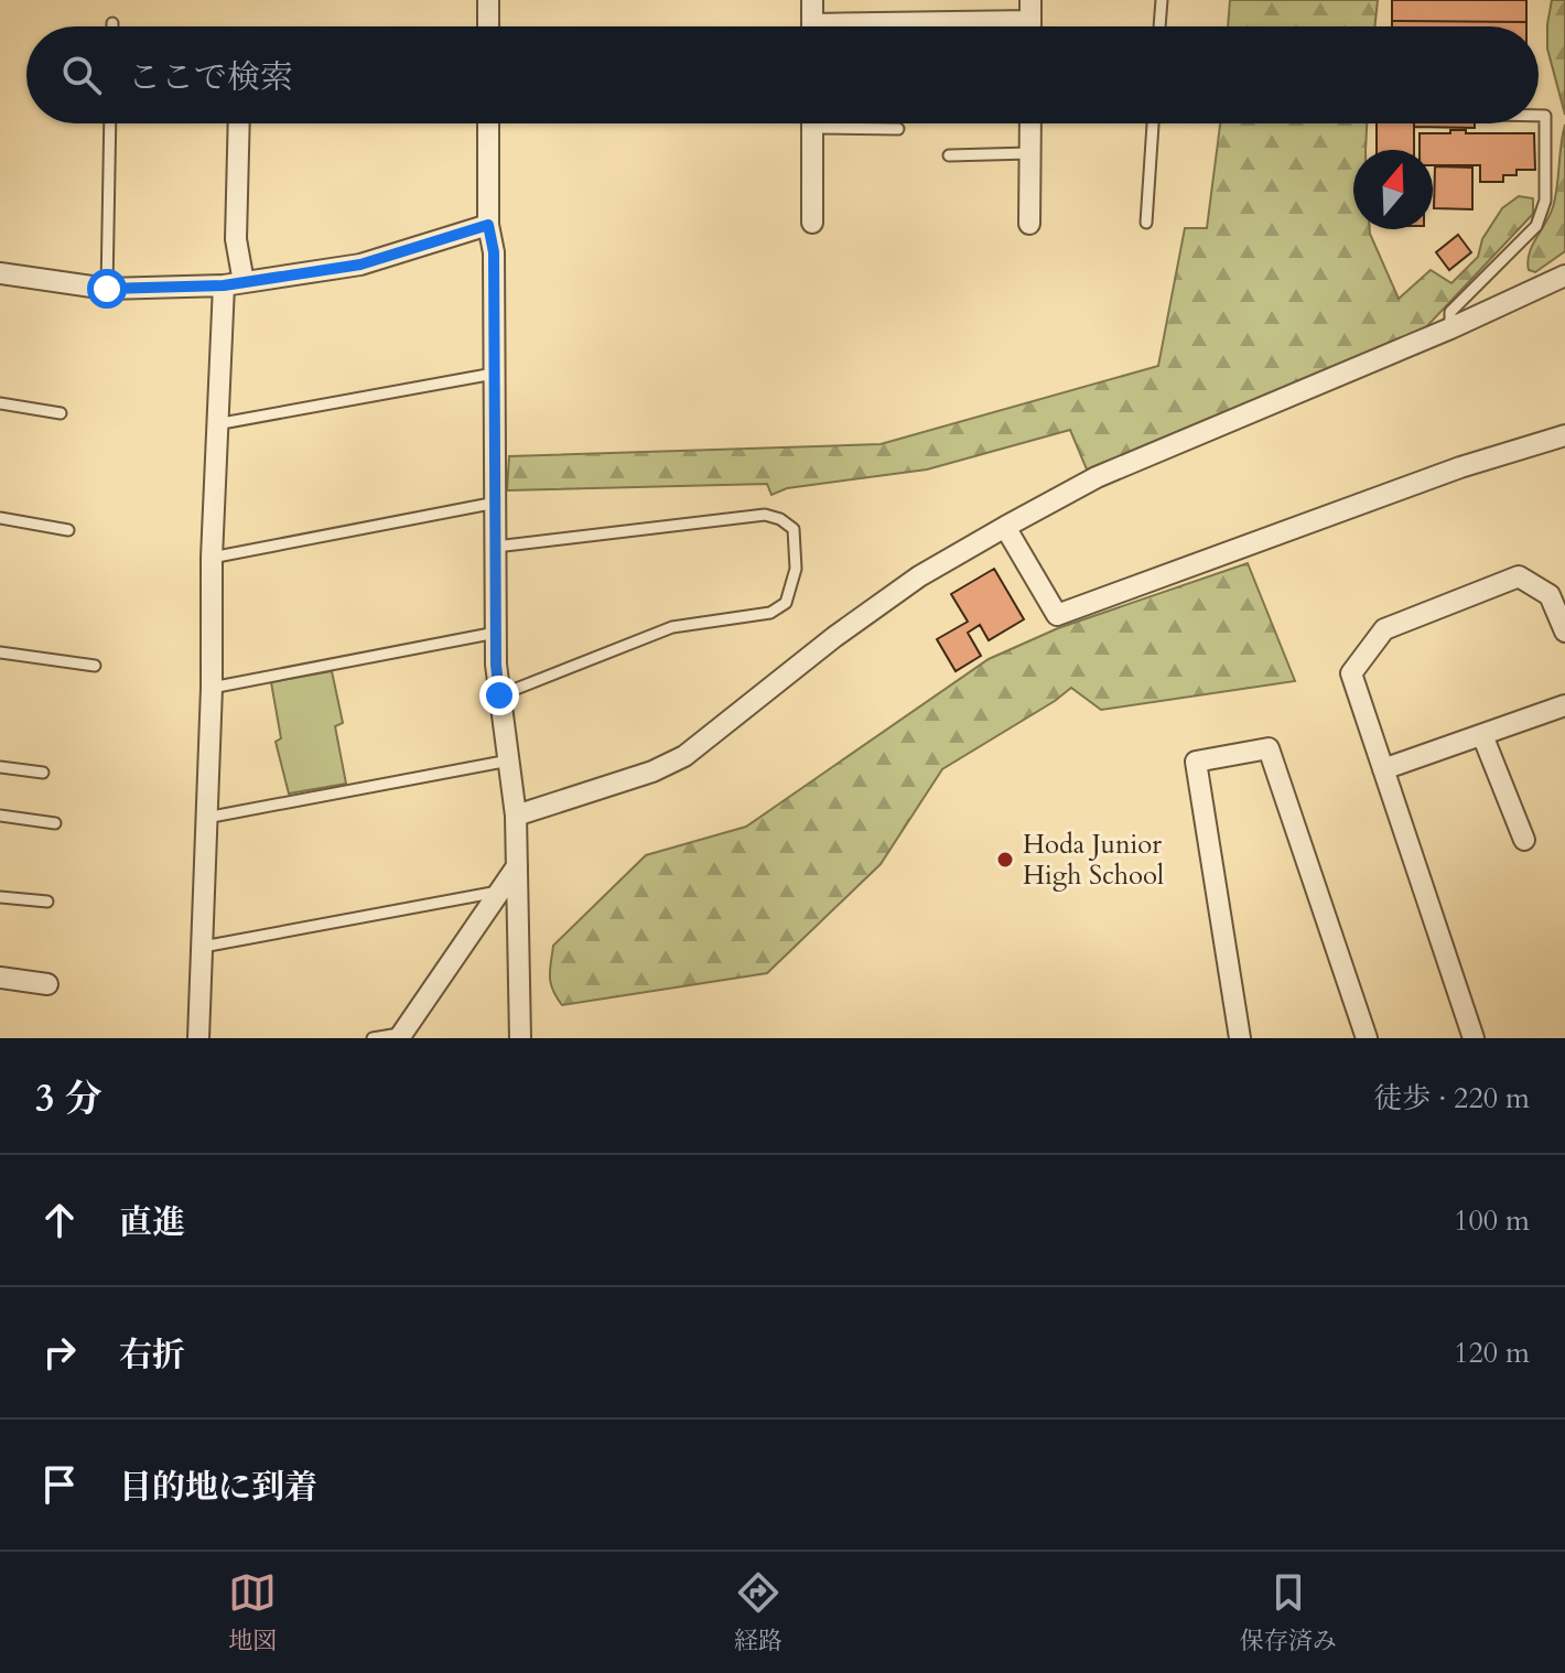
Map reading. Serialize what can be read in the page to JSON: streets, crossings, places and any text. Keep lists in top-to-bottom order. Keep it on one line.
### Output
{"places":["Hoda Junior High School"],"north":"top","page":{"search":"ここで検索","heading":["3 分","徒歩 · 220 m"],"list":[["直進","100 m"],["右折","120 m"],"目的地に到着"],"nav":["地図","経路","保存済み"]}}
